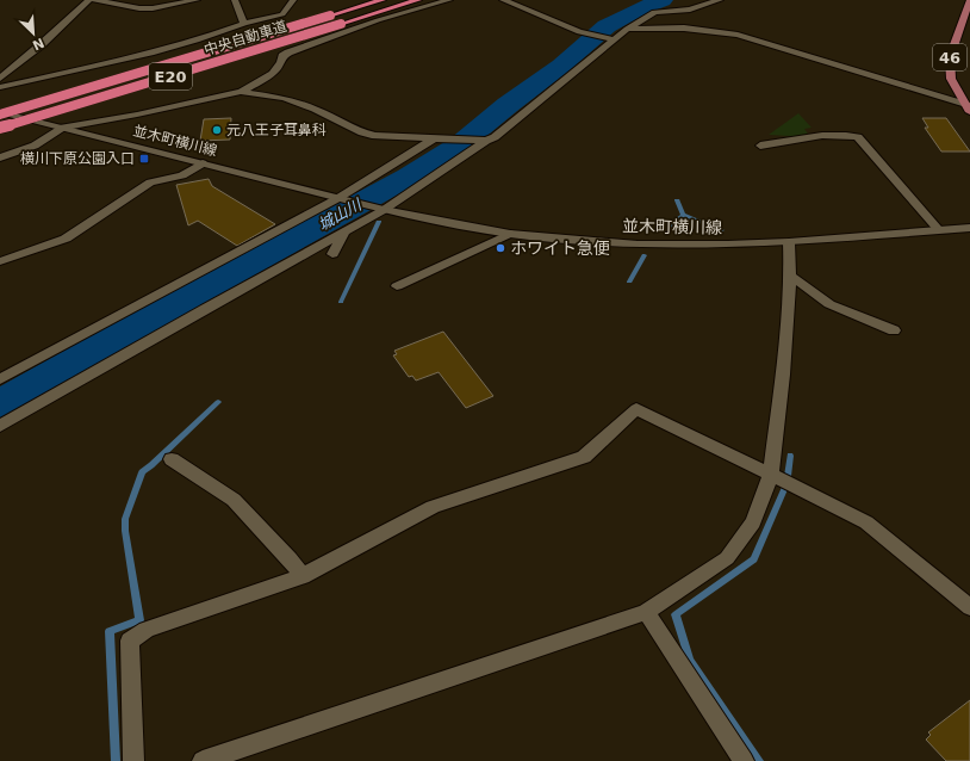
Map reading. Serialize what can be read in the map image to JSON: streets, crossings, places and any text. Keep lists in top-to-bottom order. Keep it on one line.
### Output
{"streets":{"highway":["中央自動車道","E20"],"main road":["46"],"street":["並木町横川線"]},"crossings":[["中央自動車道","並木町横川線"]],"water":["城山川"],"places":{"other":["元八王子耳鼻科","ホワイト急便"],"transit":["横川下原公園入口"]},"north":"bottom right"}
